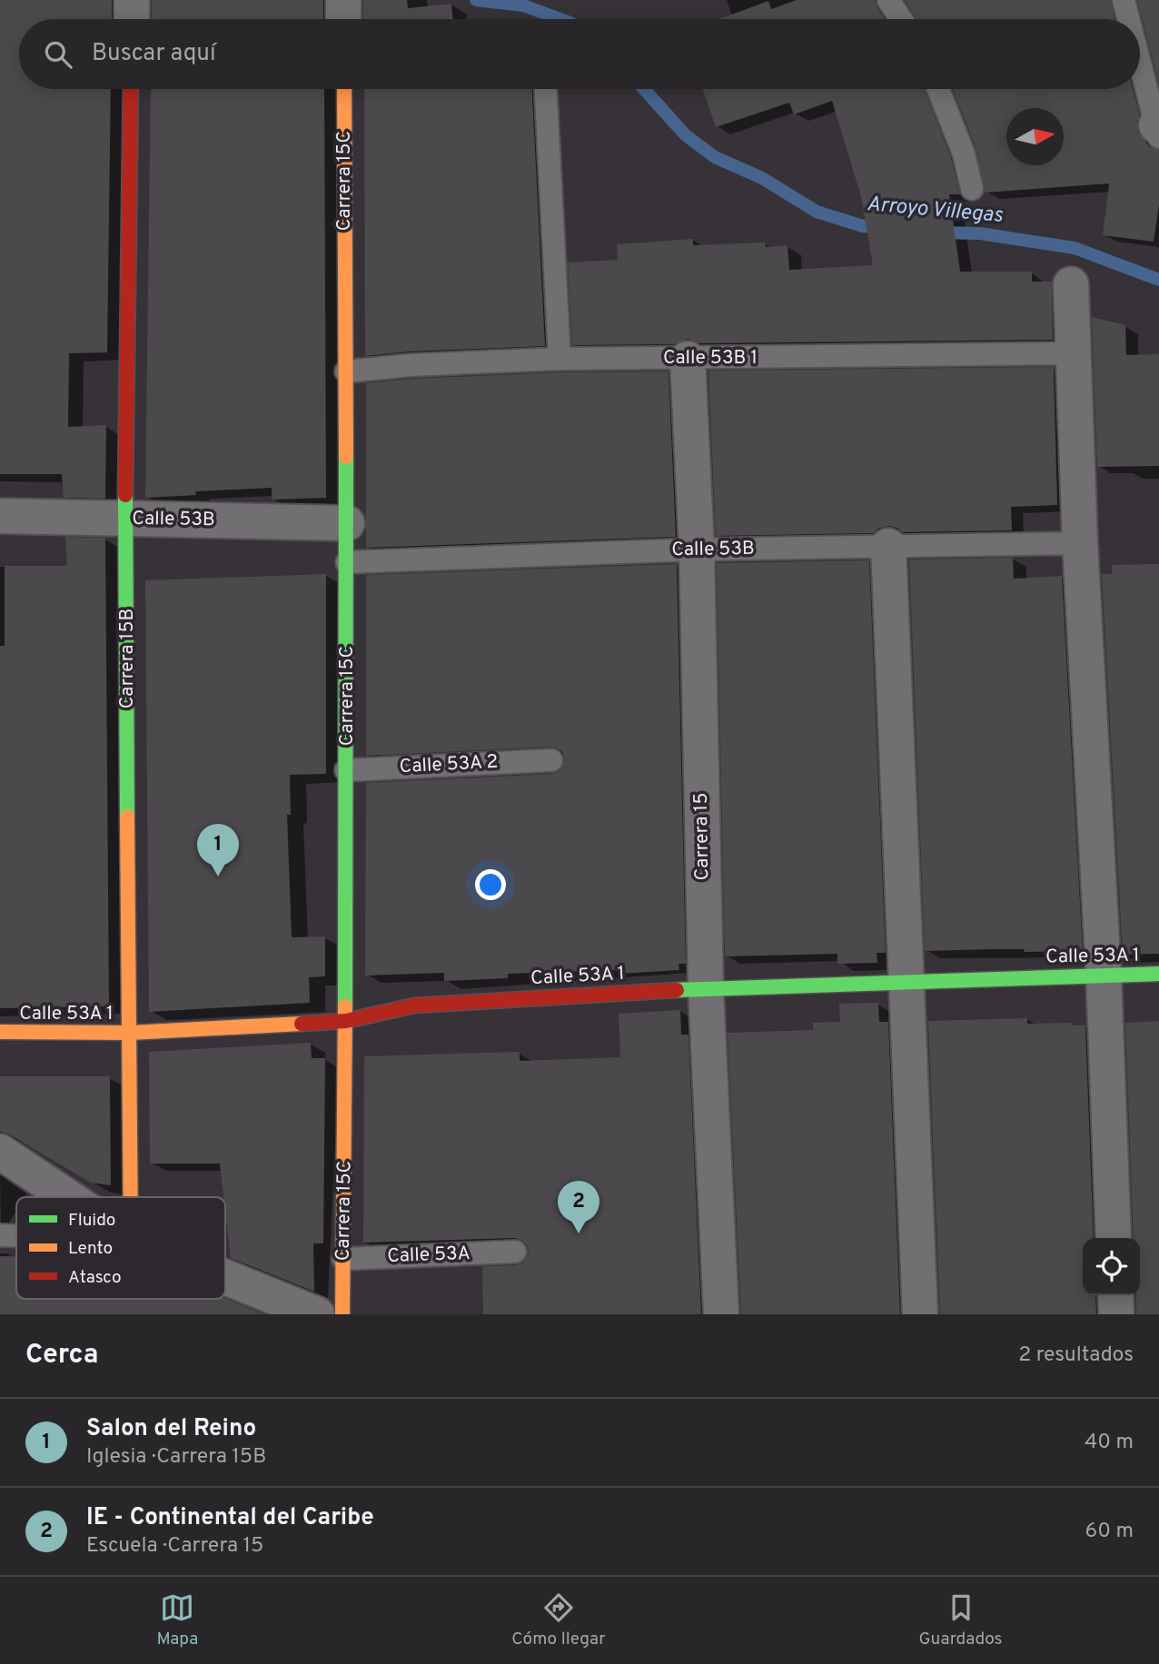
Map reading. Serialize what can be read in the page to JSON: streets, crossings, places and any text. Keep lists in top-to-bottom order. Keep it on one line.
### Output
{"streets":{"street":["Carrera 15C","Calle 53B","Carrera 15B","Carrera 15","Calle 53A 1"],"lane":["Calle 53B 1","Calle 53A 2","Calle 53A"]},"crossings":[["Carrera 15C","Calle 53B 1"],["Carrera 15C","Calle 53B"],["Carrera 15C","Calle 53A 2"],["Carrera 15C","Calle 53A 1"],["Carrera 15C","Calle 53A"],["Calle 53B 1","Carrera 15"],["Calle 53B","Carrera 15B"],["Calle 53B","Carrera 15"],["Carrera 15B","Calle 53A 1"],["Carrera 15","Calle 53A 1"]],"water":["Arroyo Villegas"],"legend":["Fluido","Lento","Atasco"],"north":"right","page":{"search":"Buscar aquí","pins":["1","2"],"heading":["Cerca","2 resultados"],"list":[{"mark":"1","name":"Salon del Reino","note":"Iglesia · Carrera 15B","value":"40 m"},{"mark":"2","name":"IE - Continental del Caribe","note":"Escuela · Carrera 15","value":"60 m"}],"nav":["Mapa","Cómo llegar","Guardados"]}}
